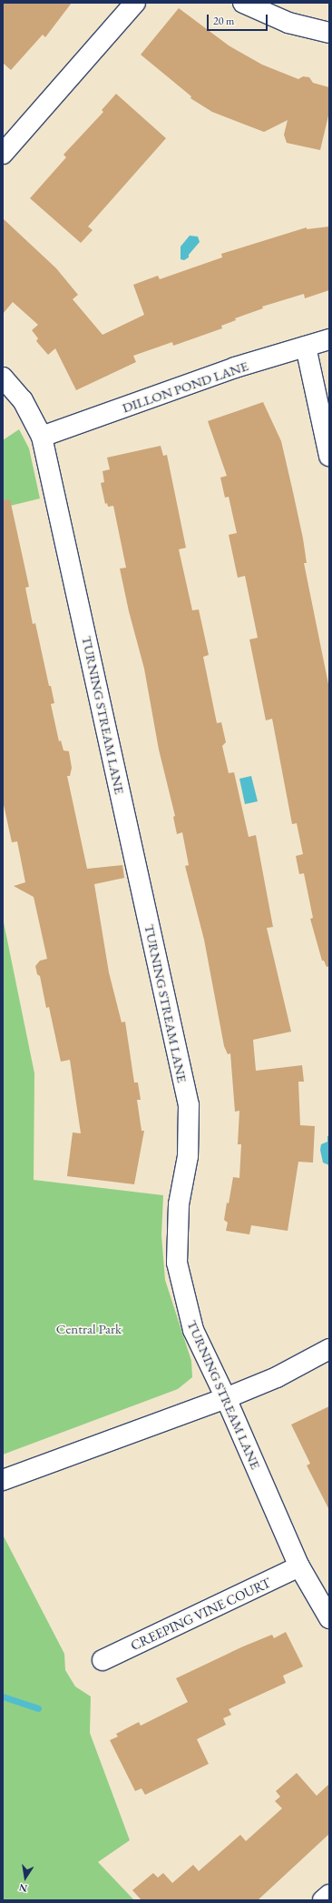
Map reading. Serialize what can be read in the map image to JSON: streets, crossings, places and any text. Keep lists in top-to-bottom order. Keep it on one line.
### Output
{"streets":{"street":["DILLON POND LANE","TURNING STREAM LANE","CREEPING VINE COURT"]},"crossings":[["DILLON POND LANE","TURNING STREAM LANE"],["TURNING STREAM LANE","CREEPING VINE COURT"]],"parks":["Central Park"],"scale_bar":"20 m","north":"bottom"}
